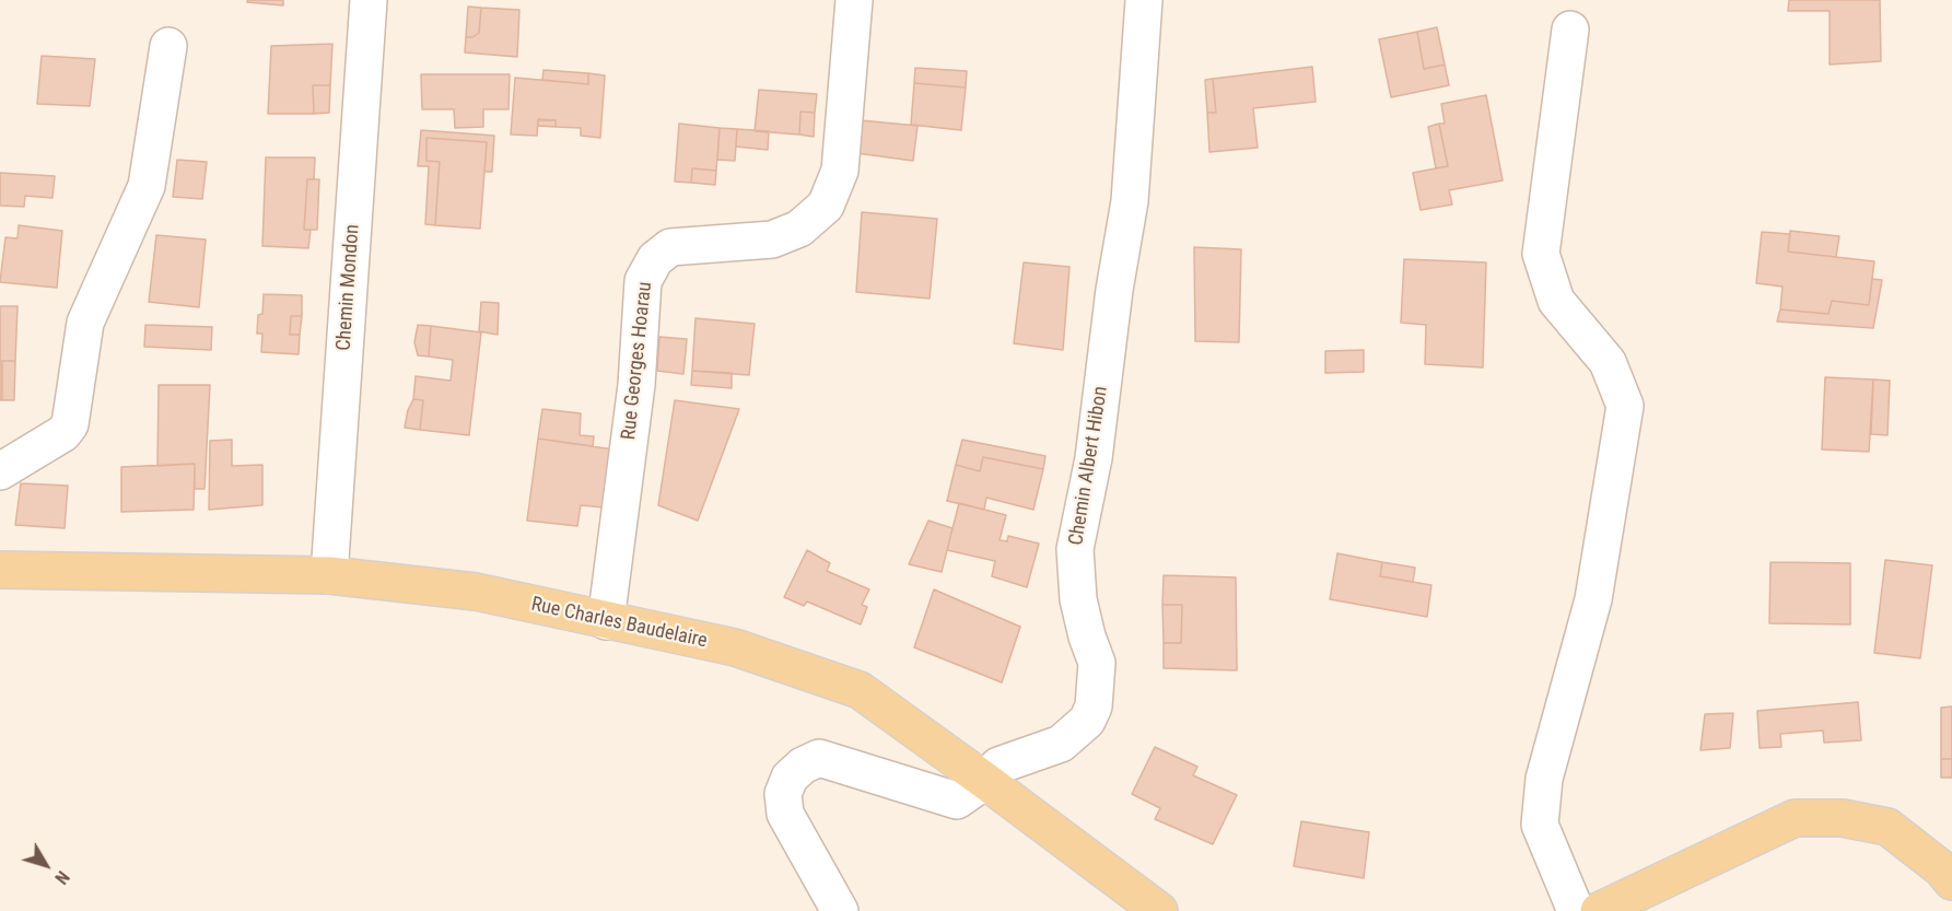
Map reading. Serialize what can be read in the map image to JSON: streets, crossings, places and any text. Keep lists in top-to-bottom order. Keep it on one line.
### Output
{"streets":{"main road":["Rue Charles Baudelaire"],"street":["Chemin Mondon","Rue Georges Hoarau","Chemin Albert Hibon"]},"crossings":[["Chemin Mondon","Rue Charles Baudelaire"],["Rue Georges Hoarau","Rue Charles Baudelaire"],["Chemin Albert Hibon","Rue Charles Baudelaire"]],"north":"bottom right"}
